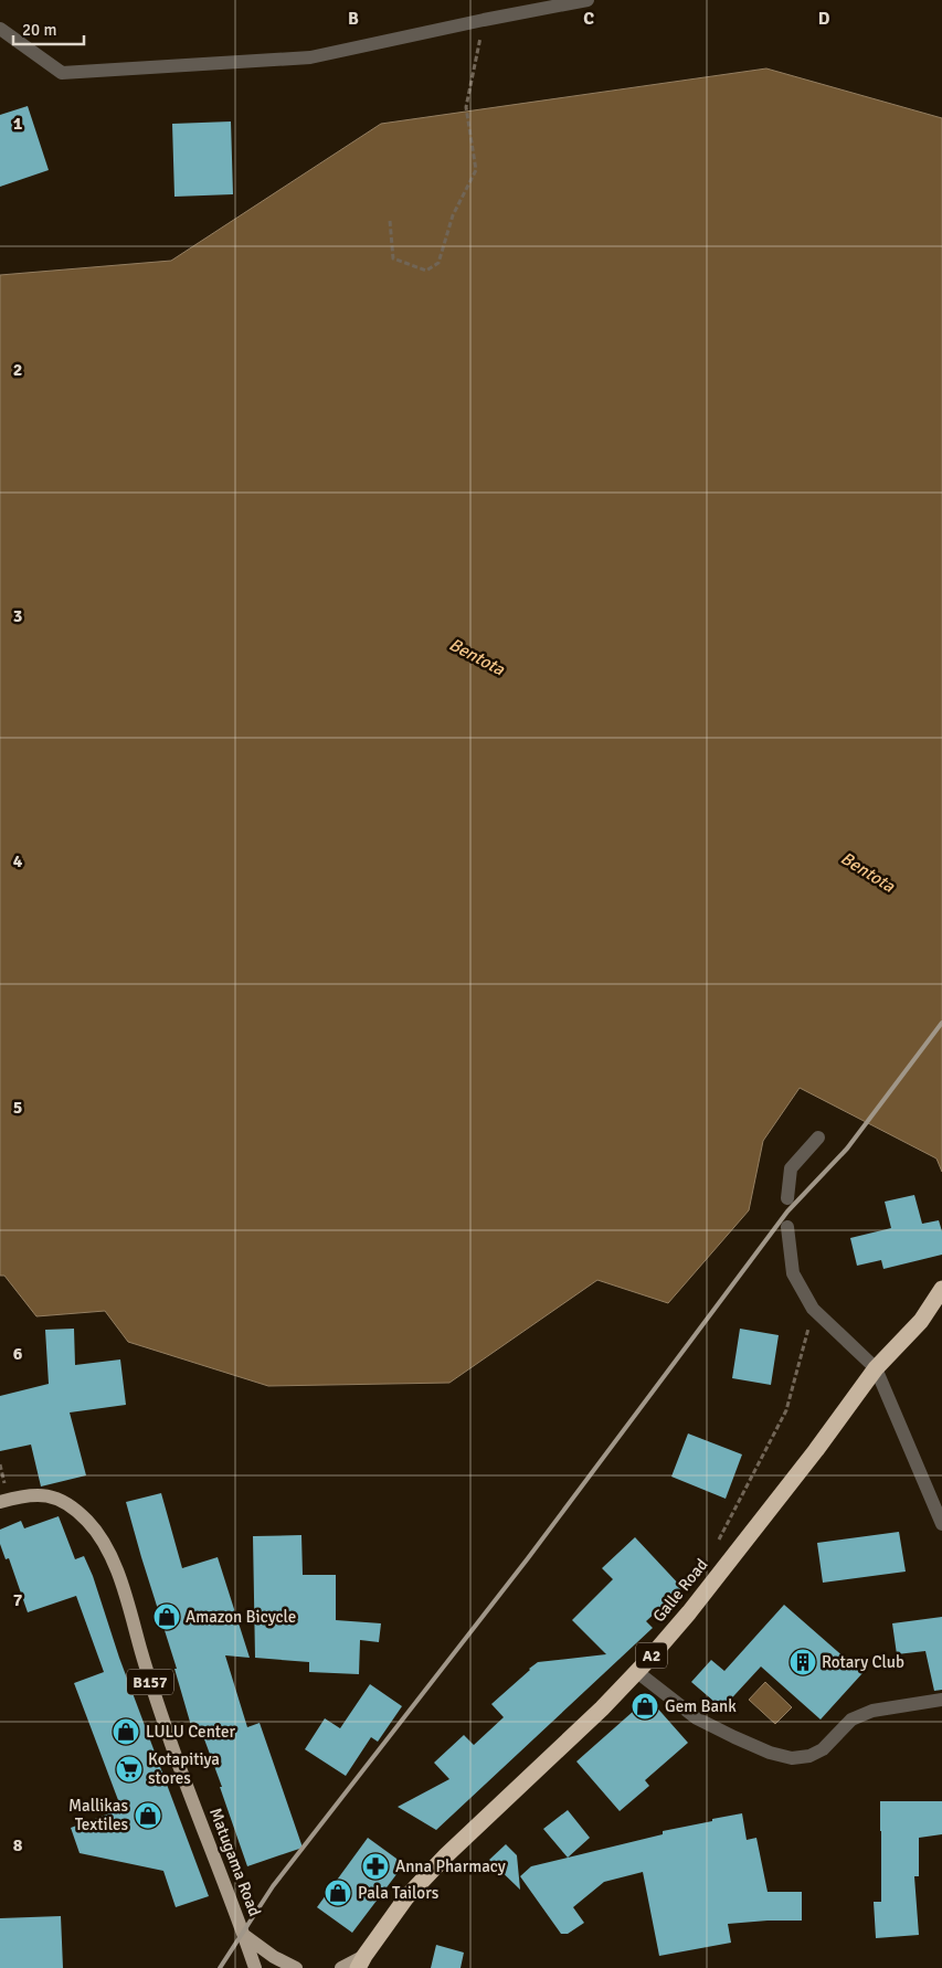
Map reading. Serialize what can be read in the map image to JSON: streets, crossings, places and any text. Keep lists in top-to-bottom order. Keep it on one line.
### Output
{"streets":{"highway":["Galle Road","A2"],"main road":["B157","Matugama Road"]},"water":["Bentota"],"places":{"shop":["Amazon Bicycle","Gem Bank","LULU Center","Mallikas Textiles","Pala Tailors"],"building":["Rotary Club"],"supermarket":["Kotapitiya stores"],"pharmacy":["Anna Pharmacy"]},"scale_bar":"20 m","grid":{"columns":["B","C","D"],"rows":["1","2","3","4","5","6","7","8"]}}
